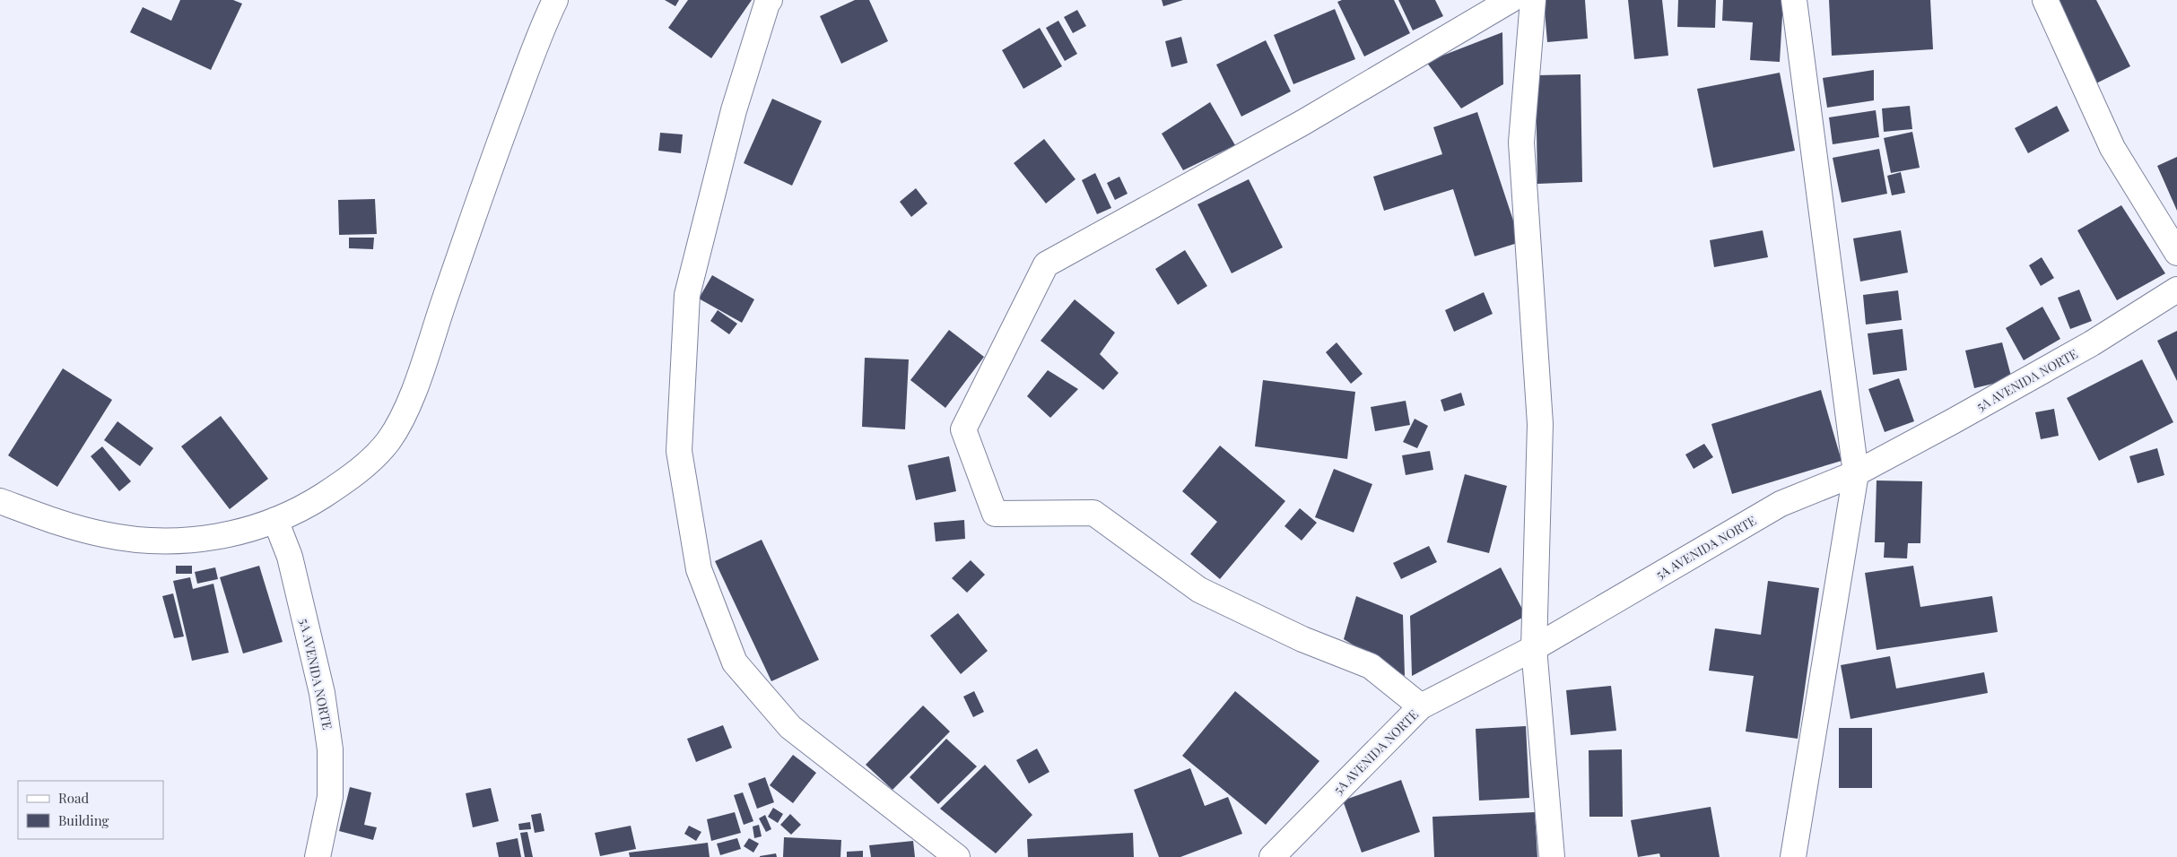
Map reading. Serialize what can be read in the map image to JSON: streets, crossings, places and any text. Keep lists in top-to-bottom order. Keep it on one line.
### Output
{"streets":{"street":["5A AVENIDA NORTE"]},"legend":["Road","Building"]}
